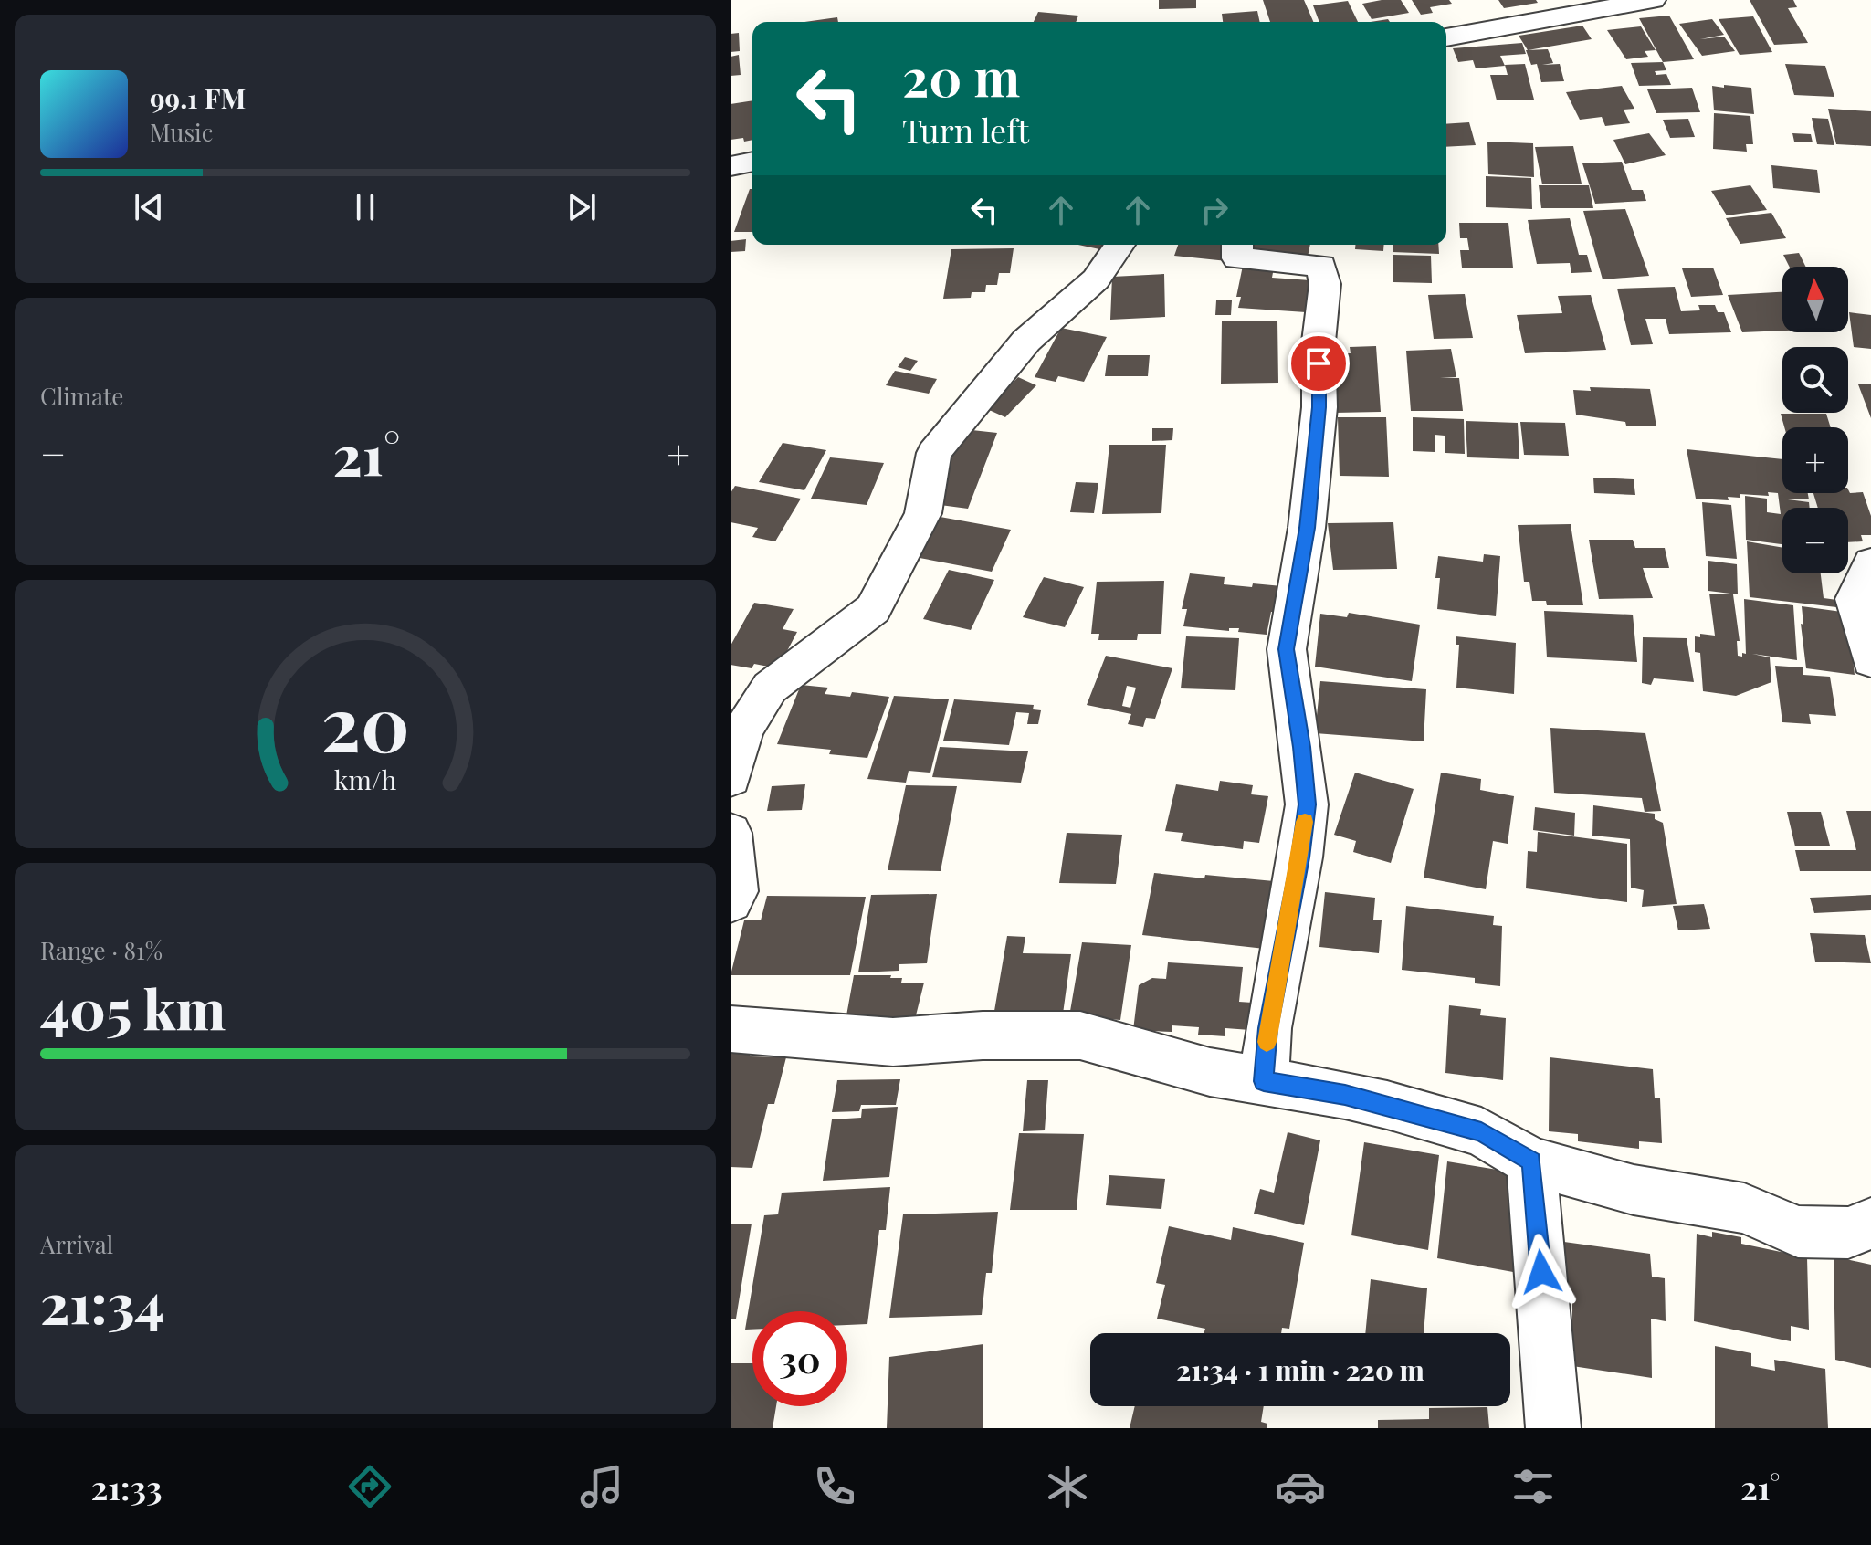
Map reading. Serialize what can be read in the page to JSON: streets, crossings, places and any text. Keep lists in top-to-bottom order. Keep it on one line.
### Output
{"north":"top","page":{"turn":["20 m","Turn left"],"song":["99.1 FM","Music"],"map_buttons":["+","−"],"tile":["Climate",["Range · 81%","405 km"],["Arrival","21:34"]],"heat":["−","21°","+"],"limit":"30","trip":"21:34 · 1 min · 220 m","tabs":["21:33","21°"],"gauge":["20","km/h"]}}
